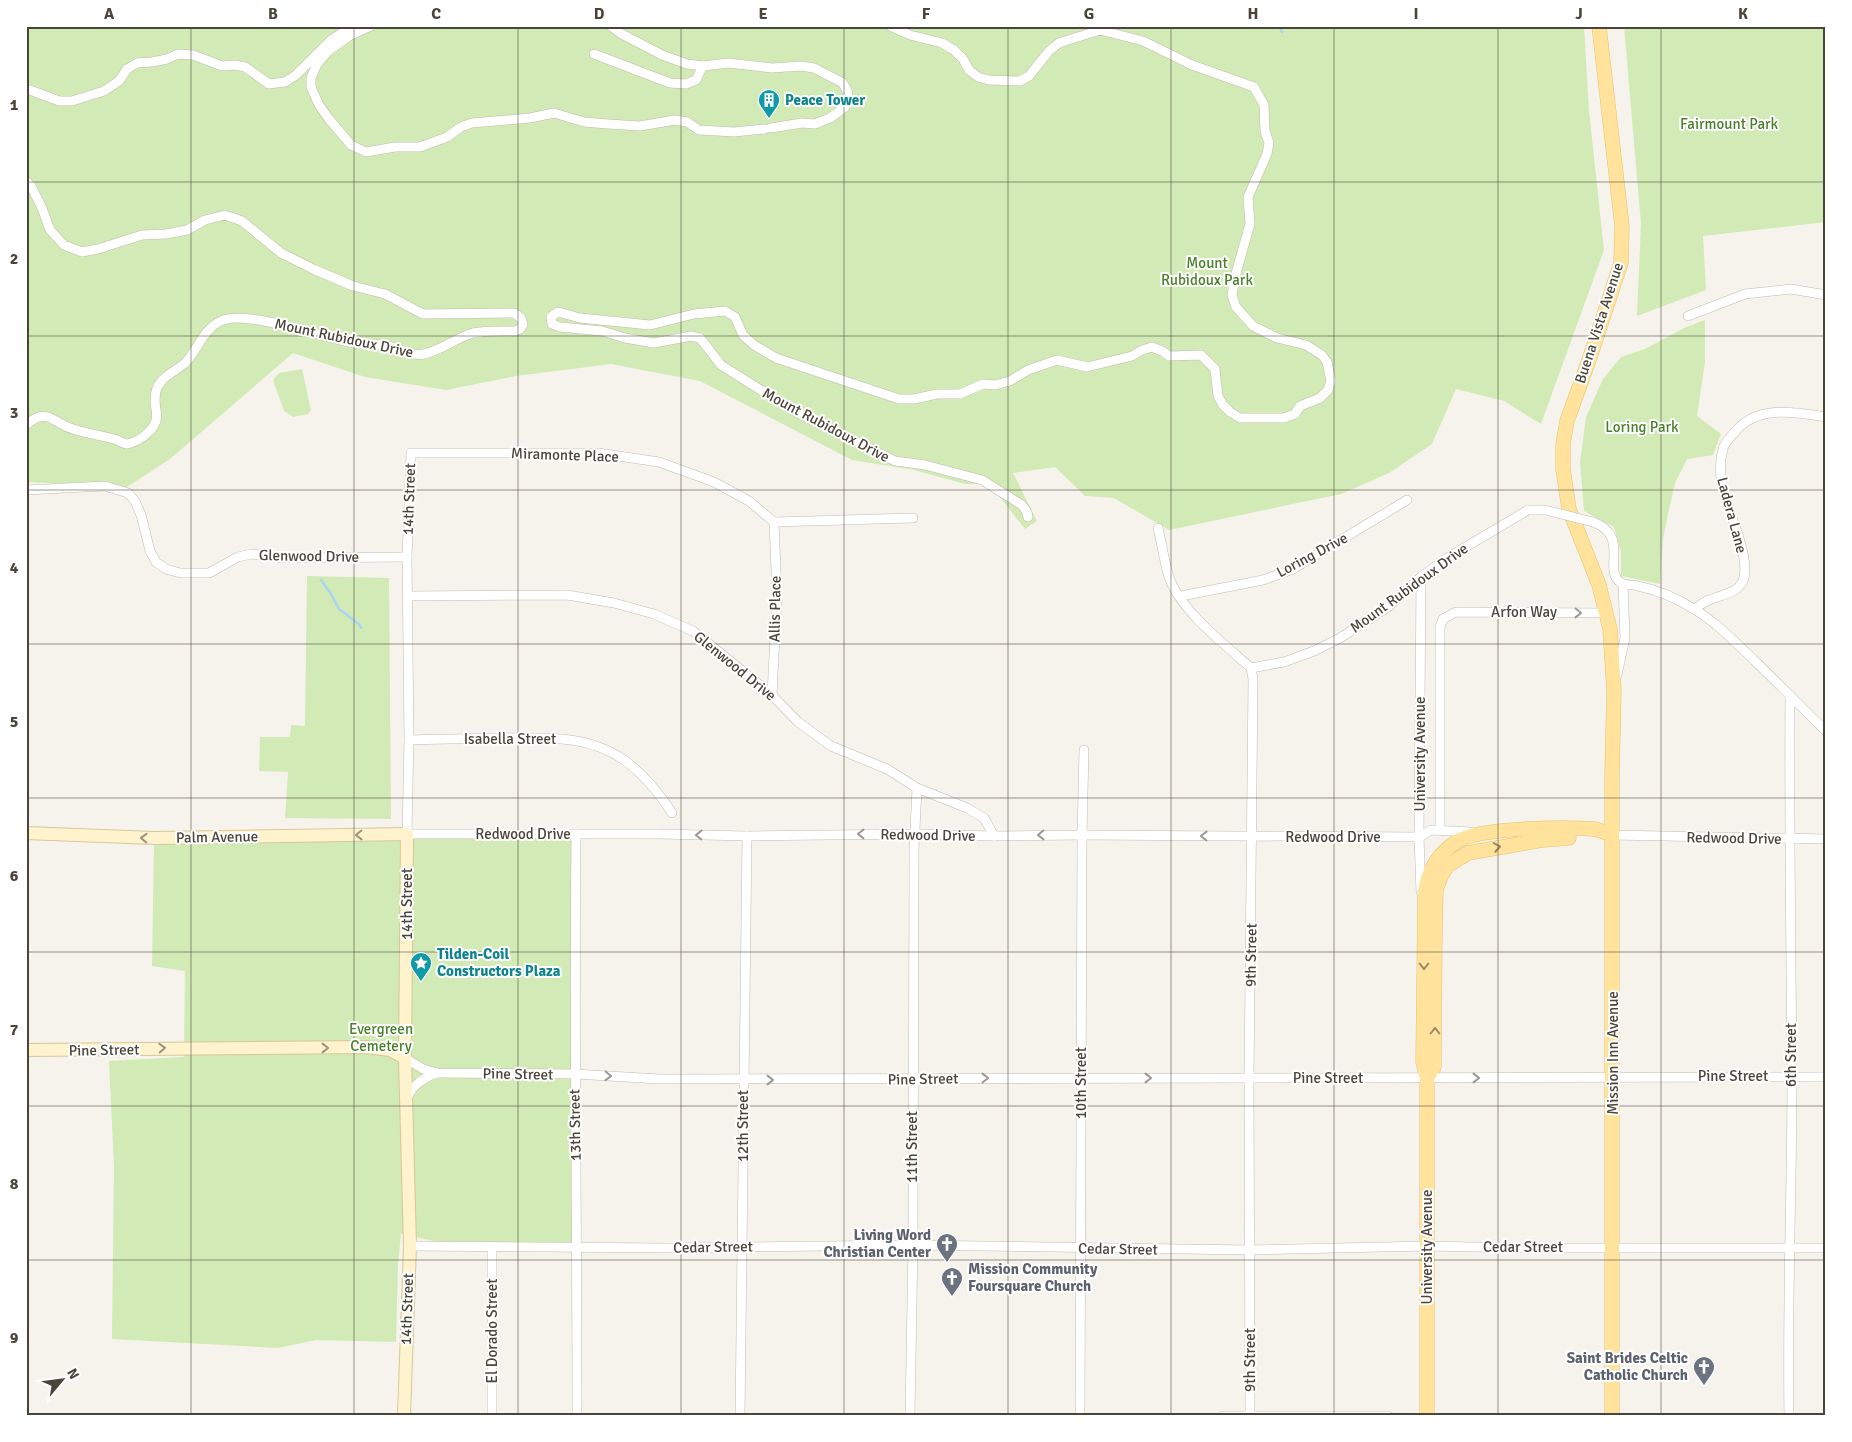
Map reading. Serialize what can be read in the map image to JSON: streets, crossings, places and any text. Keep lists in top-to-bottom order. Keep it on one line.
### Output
{"streets":{"main road":["Buena Vista Avenue","University Avenue","Redwood Drive","Mission Inn Avenue"],"street":["Mount Rubidoux Drive","Miramonte Place","14th Street","Ladera Lane","Loring Drive","Glenwood Drive","Allis Place","Arfon Way","Isabella Street","Palm Avenue","9th Street","Pine Street","6th Street","10th Street","13th Street","12th Street","11th Street","Cedar Street","El Dorado Street"]},"crossings":[["Buena Vista Avenue","Arfon Way"],["Buena Vista Avenue","Mission Inn Avenue"],["Mount Rubidoux Drive","University Avenue"],["Mount Rubidoux Drive","9th Street"],["Mount Rubidoux Drive","Mission Inn Avenue"],["Miramonte Place","14th Street"],["Miramonte Place","Allis Place"],["14th Street","Glenwood Drive"],["14th Street","Isabella Street"],["14th Street","Redwood Drive"],["14th Street","Palm Avenue"],["14th Street","Pine Street"],["14th Street","Cedar Street"],["Glenwood Drive","Allis Place"],["Glenwood Drive","Redwood Drive"],["Glenwood Drive","11th Street"],["Arfon Way","University Avenue"],["Arfon Way","Mission Inn Avenue"],["University Avenue","Redwood Drive"],["University Avenue","Pine Street"],["University Avenue","Cedar Street"],["Redwood Drive","Palm Avenue"],["Redwood Drive","9th Street"],["Redwood Drive","Mission Inn Avenue"],["Redwood Drive","6th Street"],["Redwood Drive","10th Street"],["Redwood Drive","13th Street"],["Redwood Drive","12th Street"],["Redwood Drive","11th Street"],["9th Street","Pine Street"],["9th Street","Cedar Street"],["Pine Street","Mission Inn Avenue"],["Pine Street","6th Street"],["Pine Street","10th Street"],["Pine Street","13th Street"],["Pine Street","12th Street"],["Pine Street","11th Street"],["Mission Inn Avenue","Cedar Street"],["6th Street","Cedar Street"],["10th Street","Cedar Street"],["13th Street","Cedar Street"],["12th Street","Cedar Street"],["11th Street","Cedar Street"],["Cedar Street","El Dorado Street"]],"one_way":["Arfon Way","Palm Avenue","Pine Street"],"parks":["Fairmount Park","Mount Rubidoux Park","Loring Park","Evergreen Cemetery"],"places":{"building":["Peace Tower"],"place":["Tilden-Coil Constructors Plaza"],"church":["Living Word Christian Center","Mission Community Foursquare Church","Saint Brides Celtic Catholic Church"]},"north":"top right","grid":{"columns":["A","B","C","D","E","F","G","H","I","J","K"],"rows":["1","2","3","4","5","6","7","8","9"]}}
